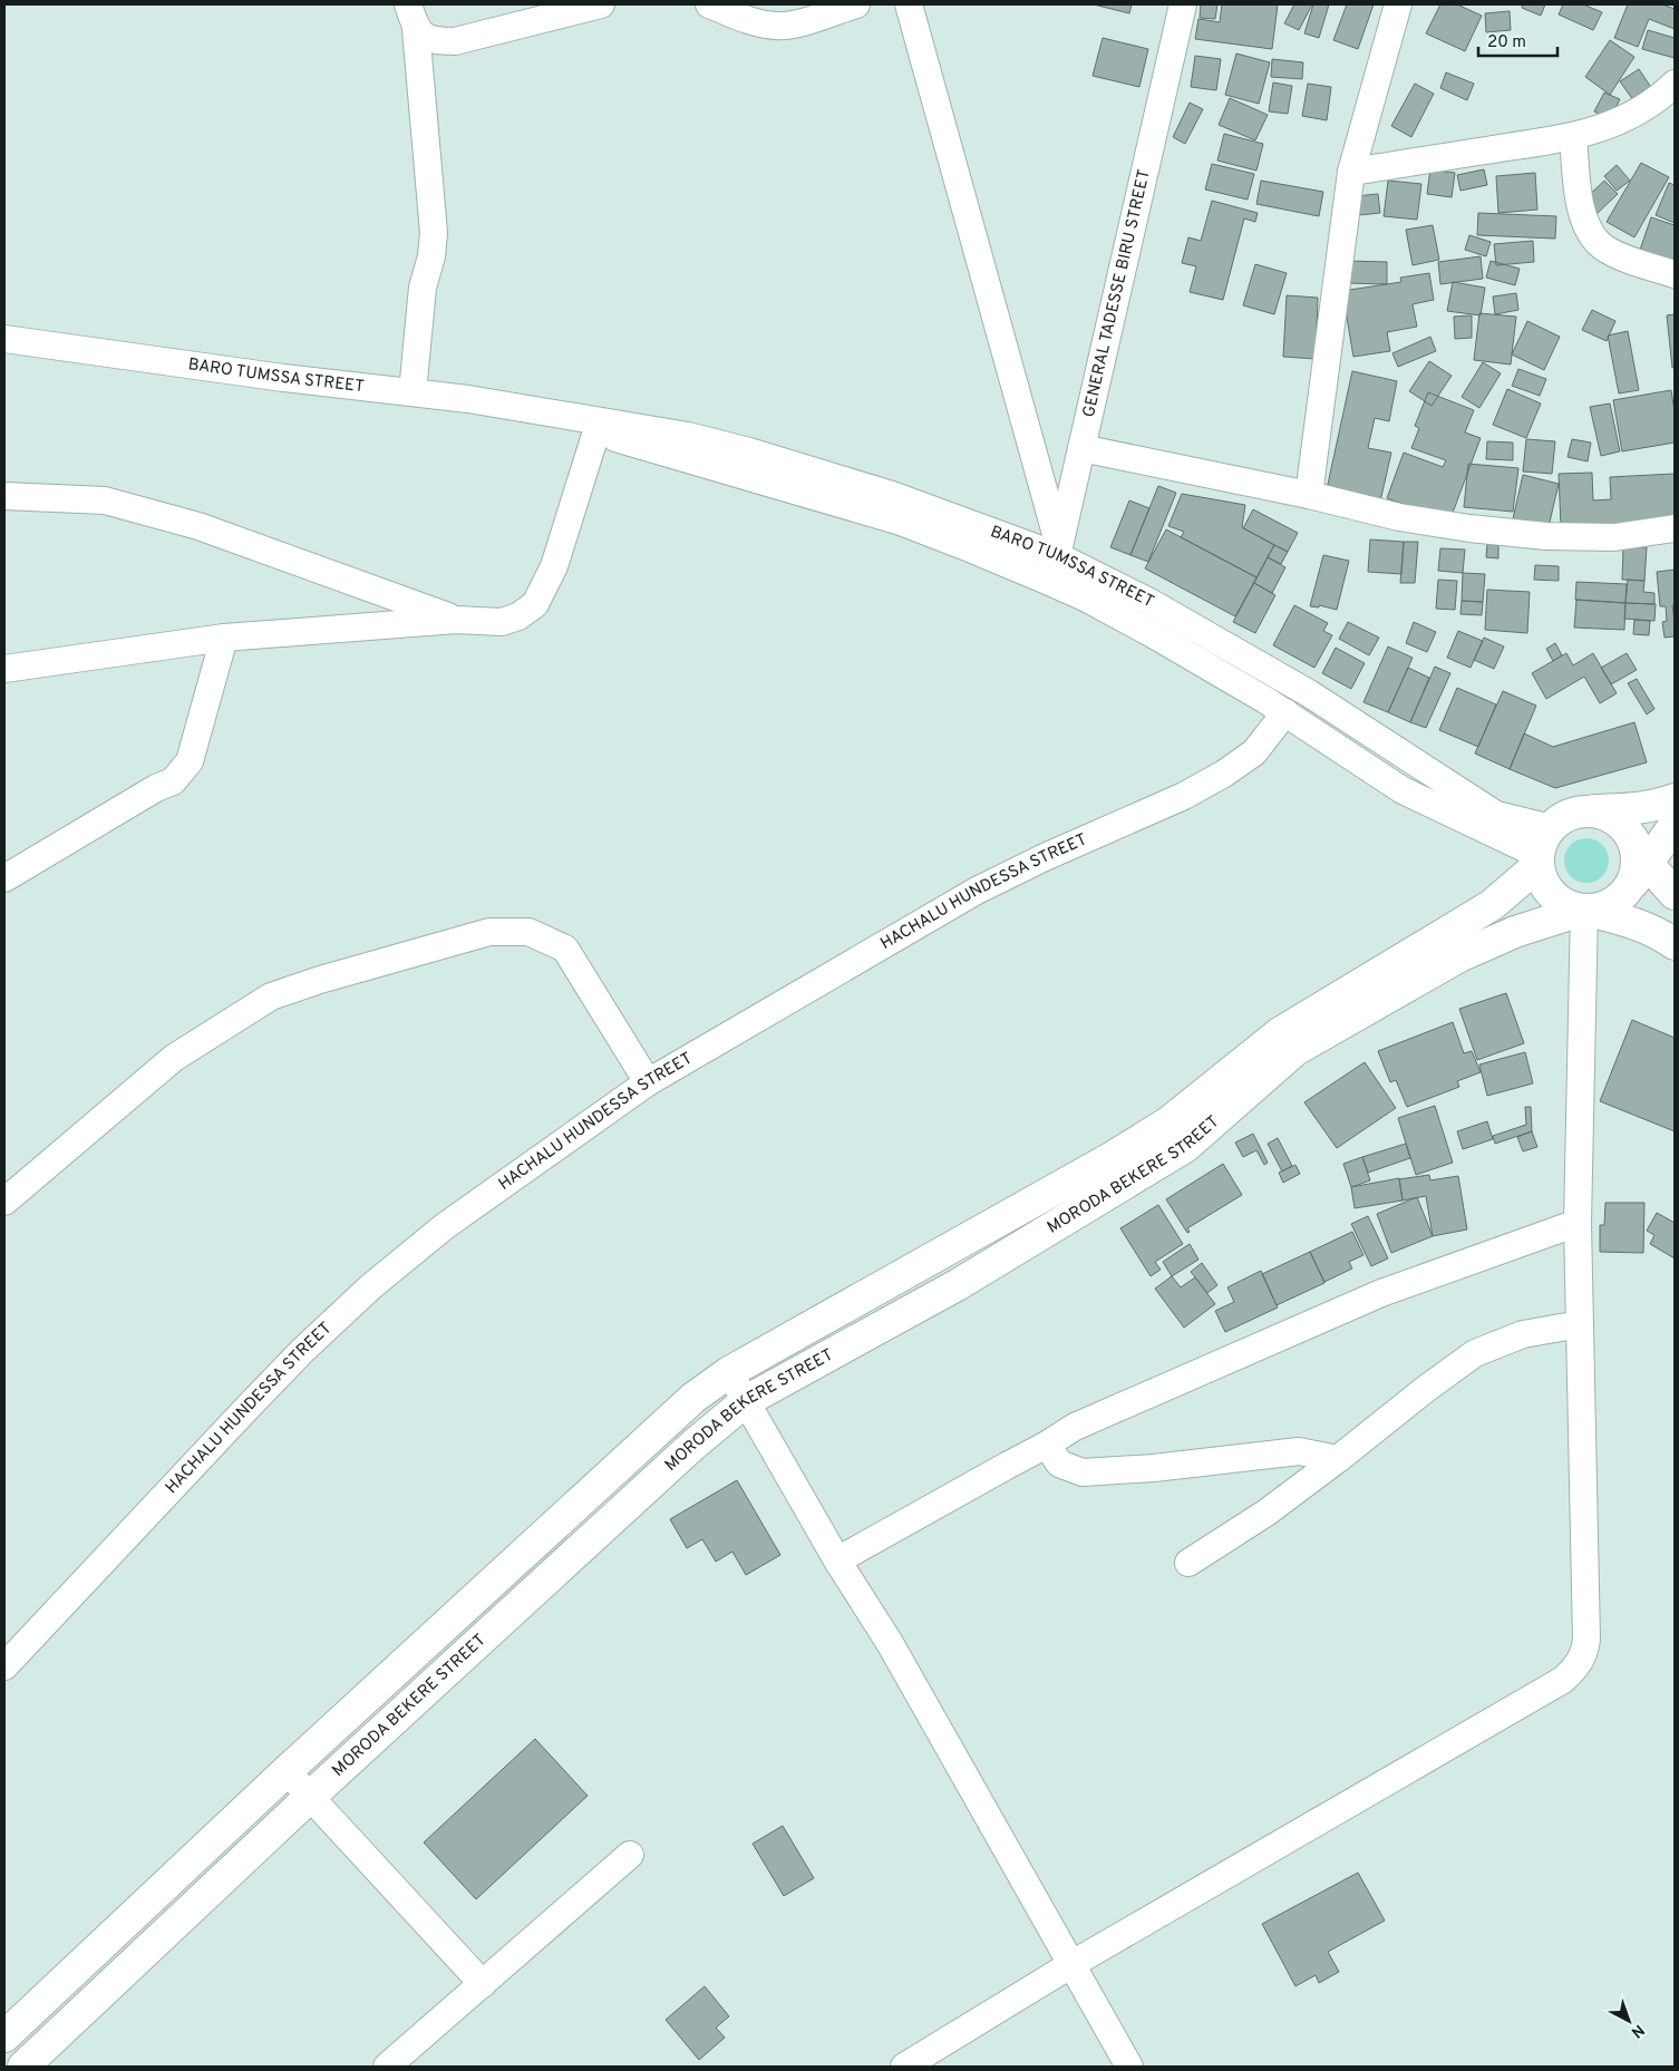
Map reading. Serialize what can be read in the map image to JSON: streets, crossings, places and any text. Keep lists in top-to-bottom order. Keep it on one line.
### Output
{"streets":{"main road":["MORODA BEKERE STREET"],"street":["GENERAL TADESSE BIRU STREET","BARO TUMSSA STREET","HACHALU HUNDESSA STREET"]},"crossings":[["GENERAL TADESSE BIRU STREET","BARO TUMSSA STREET"],["BARO TUMSSA STREET","HACHALU HUNDESSA STREET"],["BARO TUMSSA STREET","MORODA BEKERE STREET"]],"scale_bar":"20 m","north":"bottom right"}
